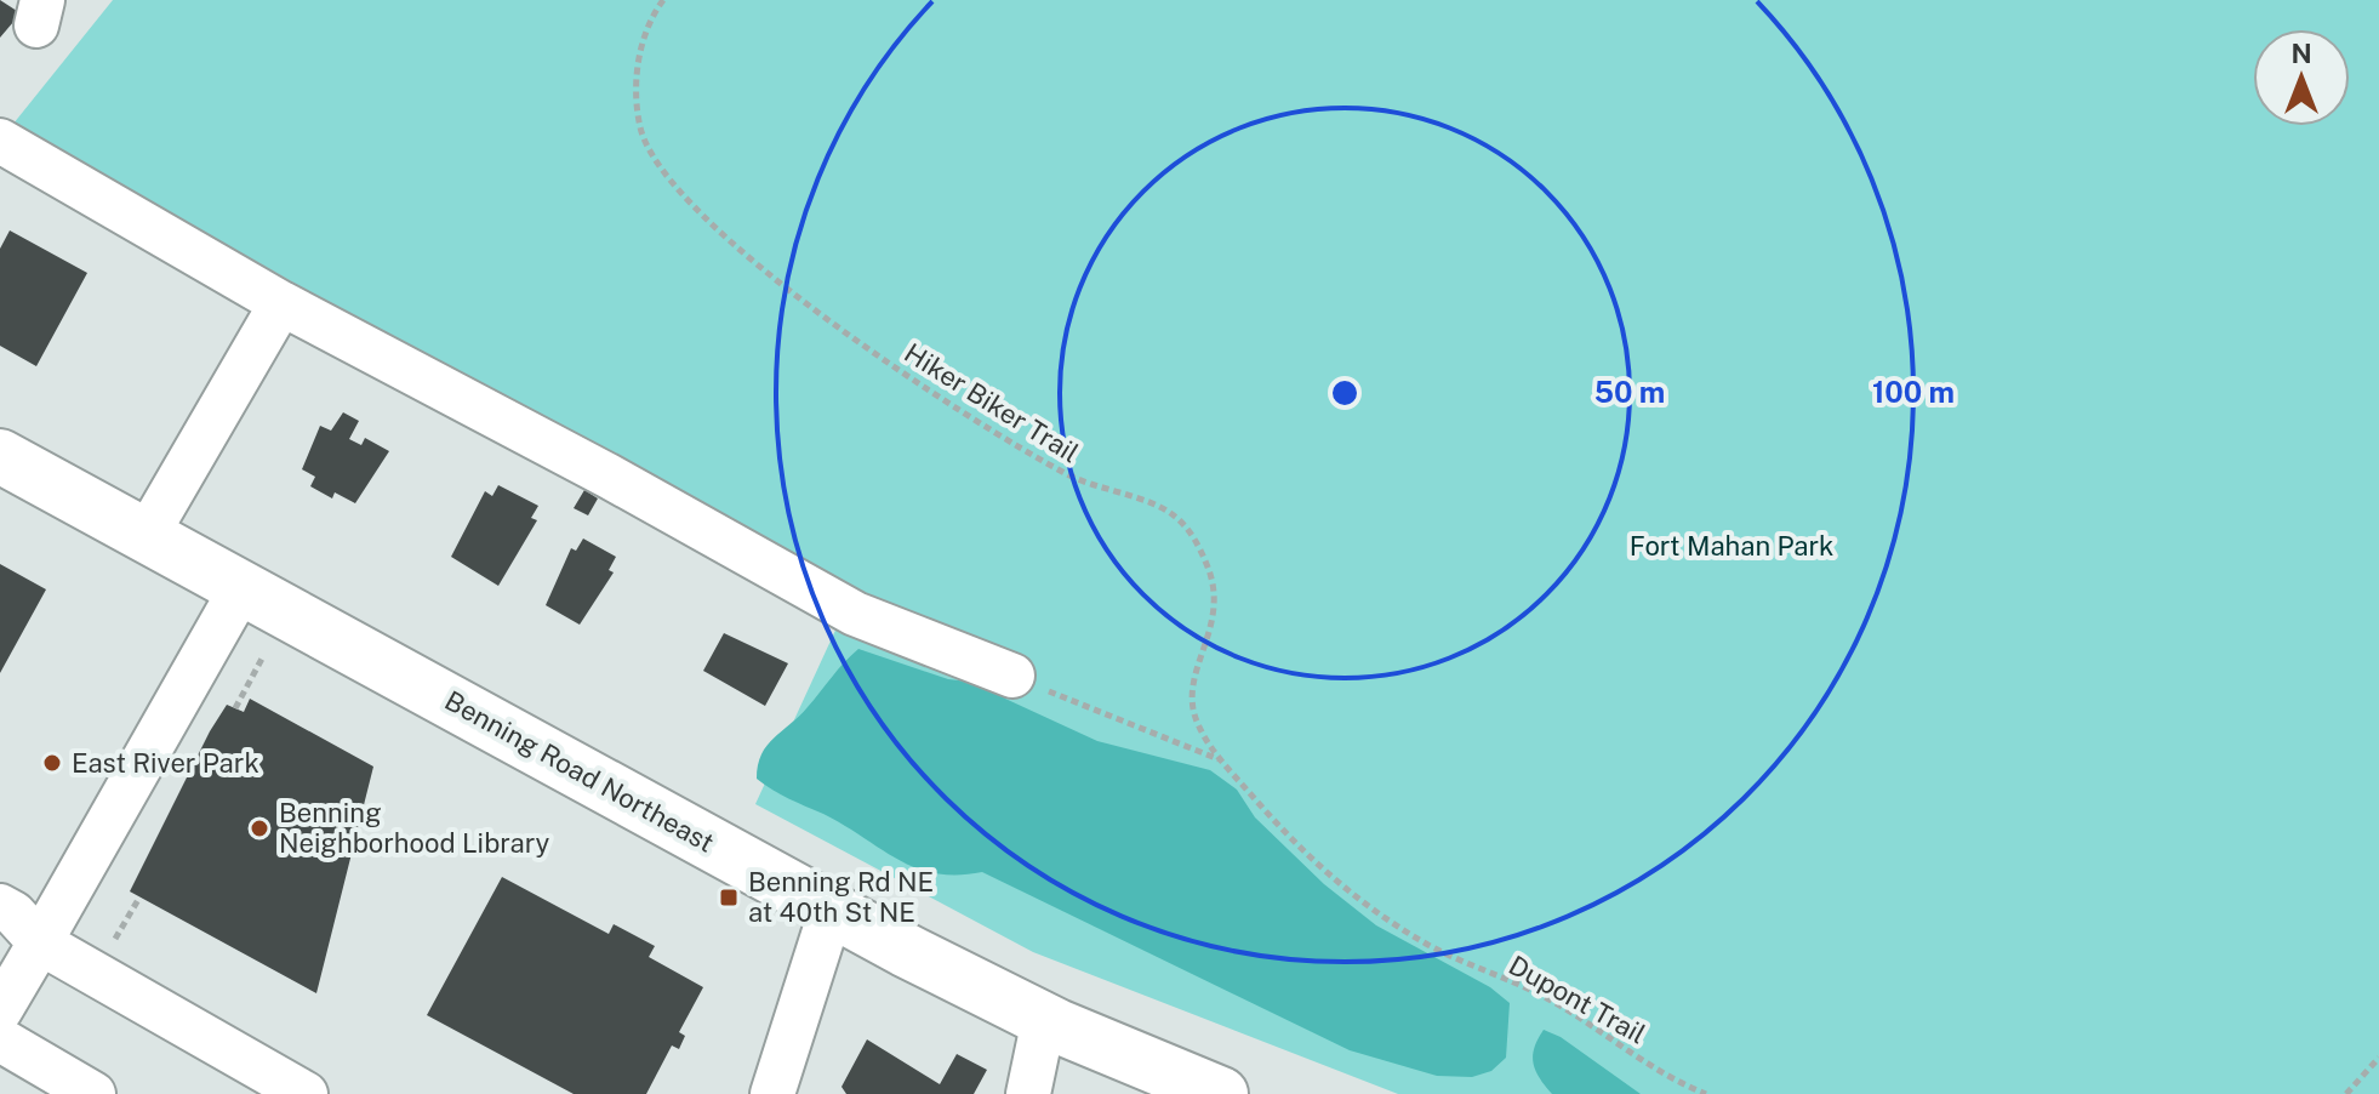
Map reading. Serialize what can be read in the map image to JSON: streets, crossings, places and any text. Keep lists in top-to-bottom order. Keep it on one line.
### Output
{"streets":{"main road":["Benning Road Northeast"],"path":["Hiker Biker Trail","Dupont Trail"]},"crossings":[["Hiker Biker Trail","Dupont Trail"]],"parks":["Fort Mahan Park"],"places":{"other":["East River Park","Benning Neighborhood Library"],"transit":["Benning Rd NE at 40th St NE"]},"north":"top","rings":["50 m","100 m"]}
